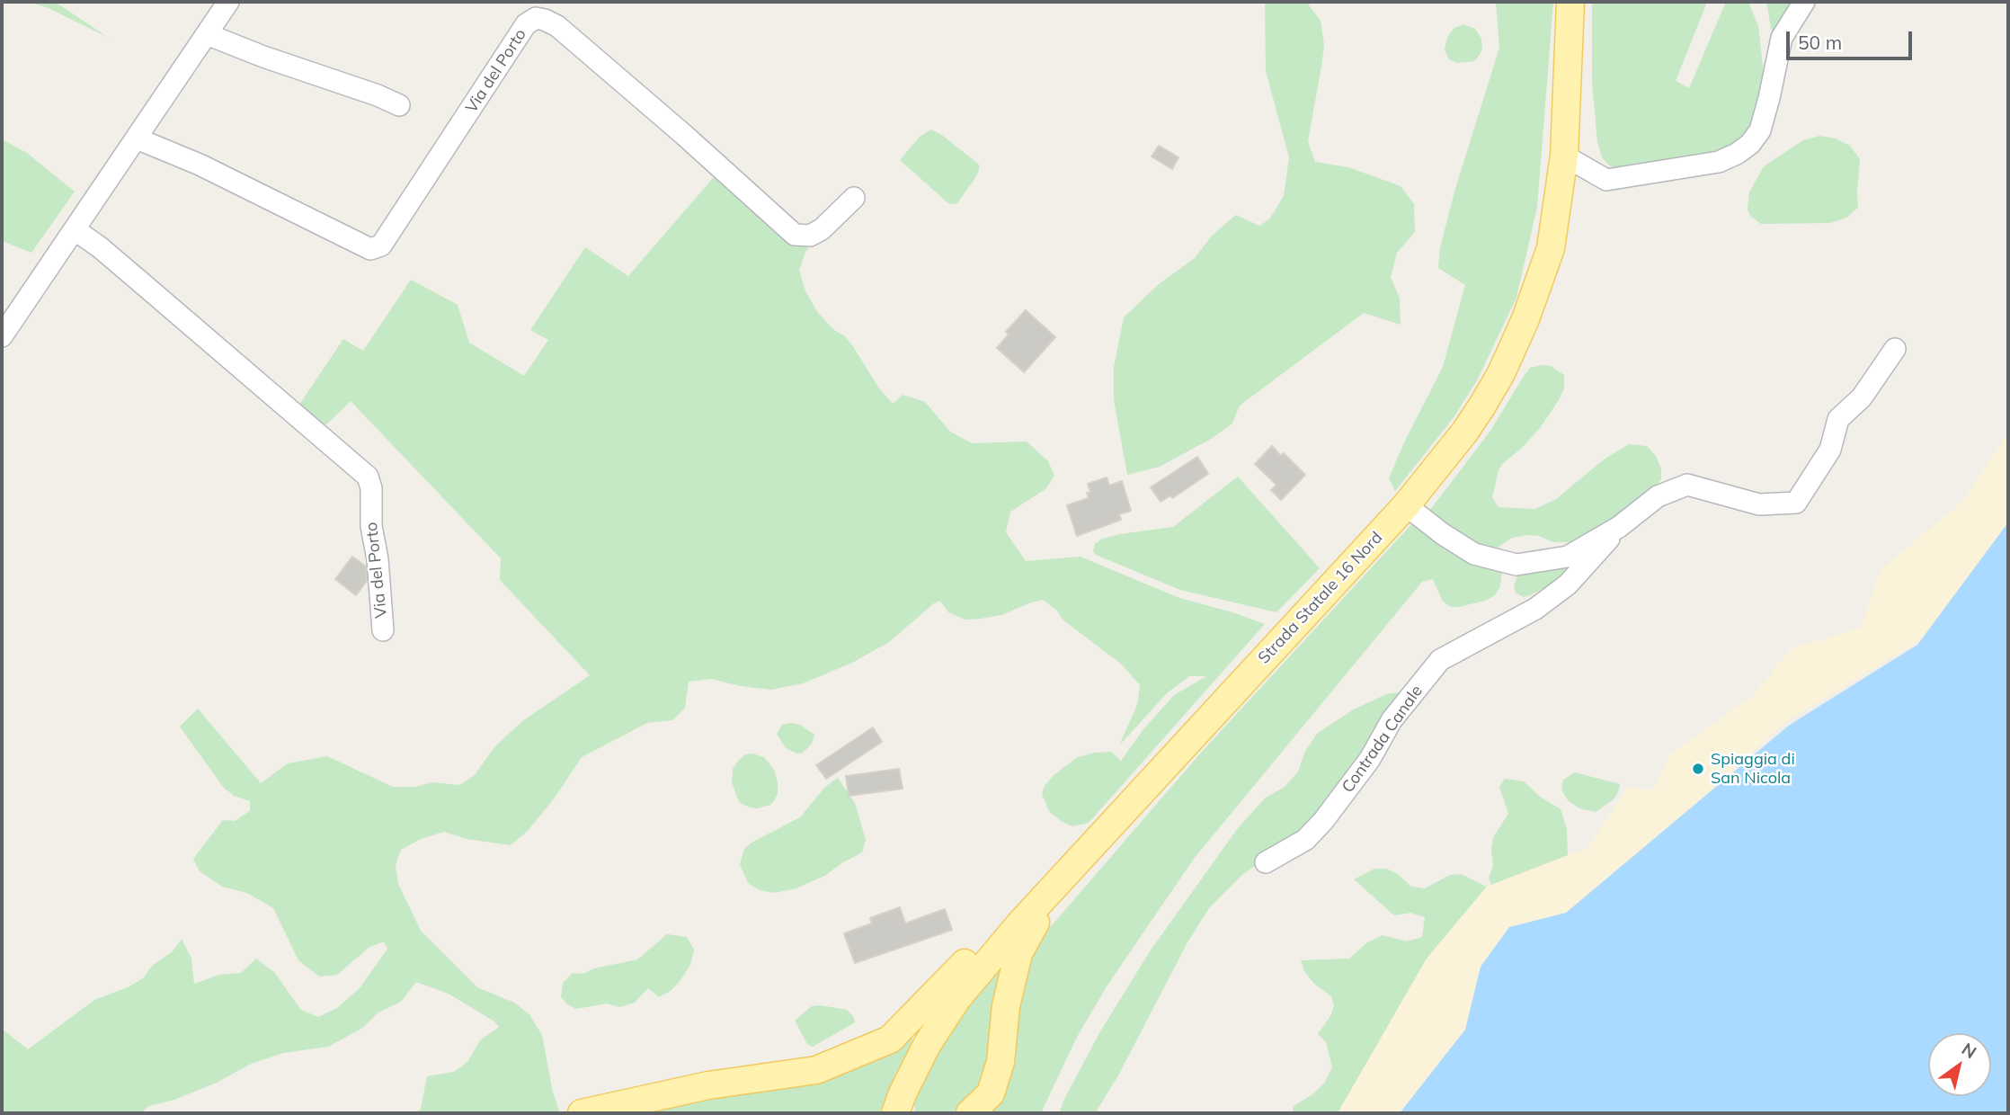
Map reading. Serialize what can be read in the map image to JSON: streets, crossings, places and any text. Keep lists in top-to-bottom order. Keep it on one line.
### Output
{"streets":{"main road":["Strada Statale 16 Nord"],"street":["Via del Porto","Contrada Canale"]},"crossings":[["Strada Statale 16 Nord","Contrada Canale"]],"places":["Spiaggia di San Nicola"],"scale_bar":"50 m","north":"top right"}
